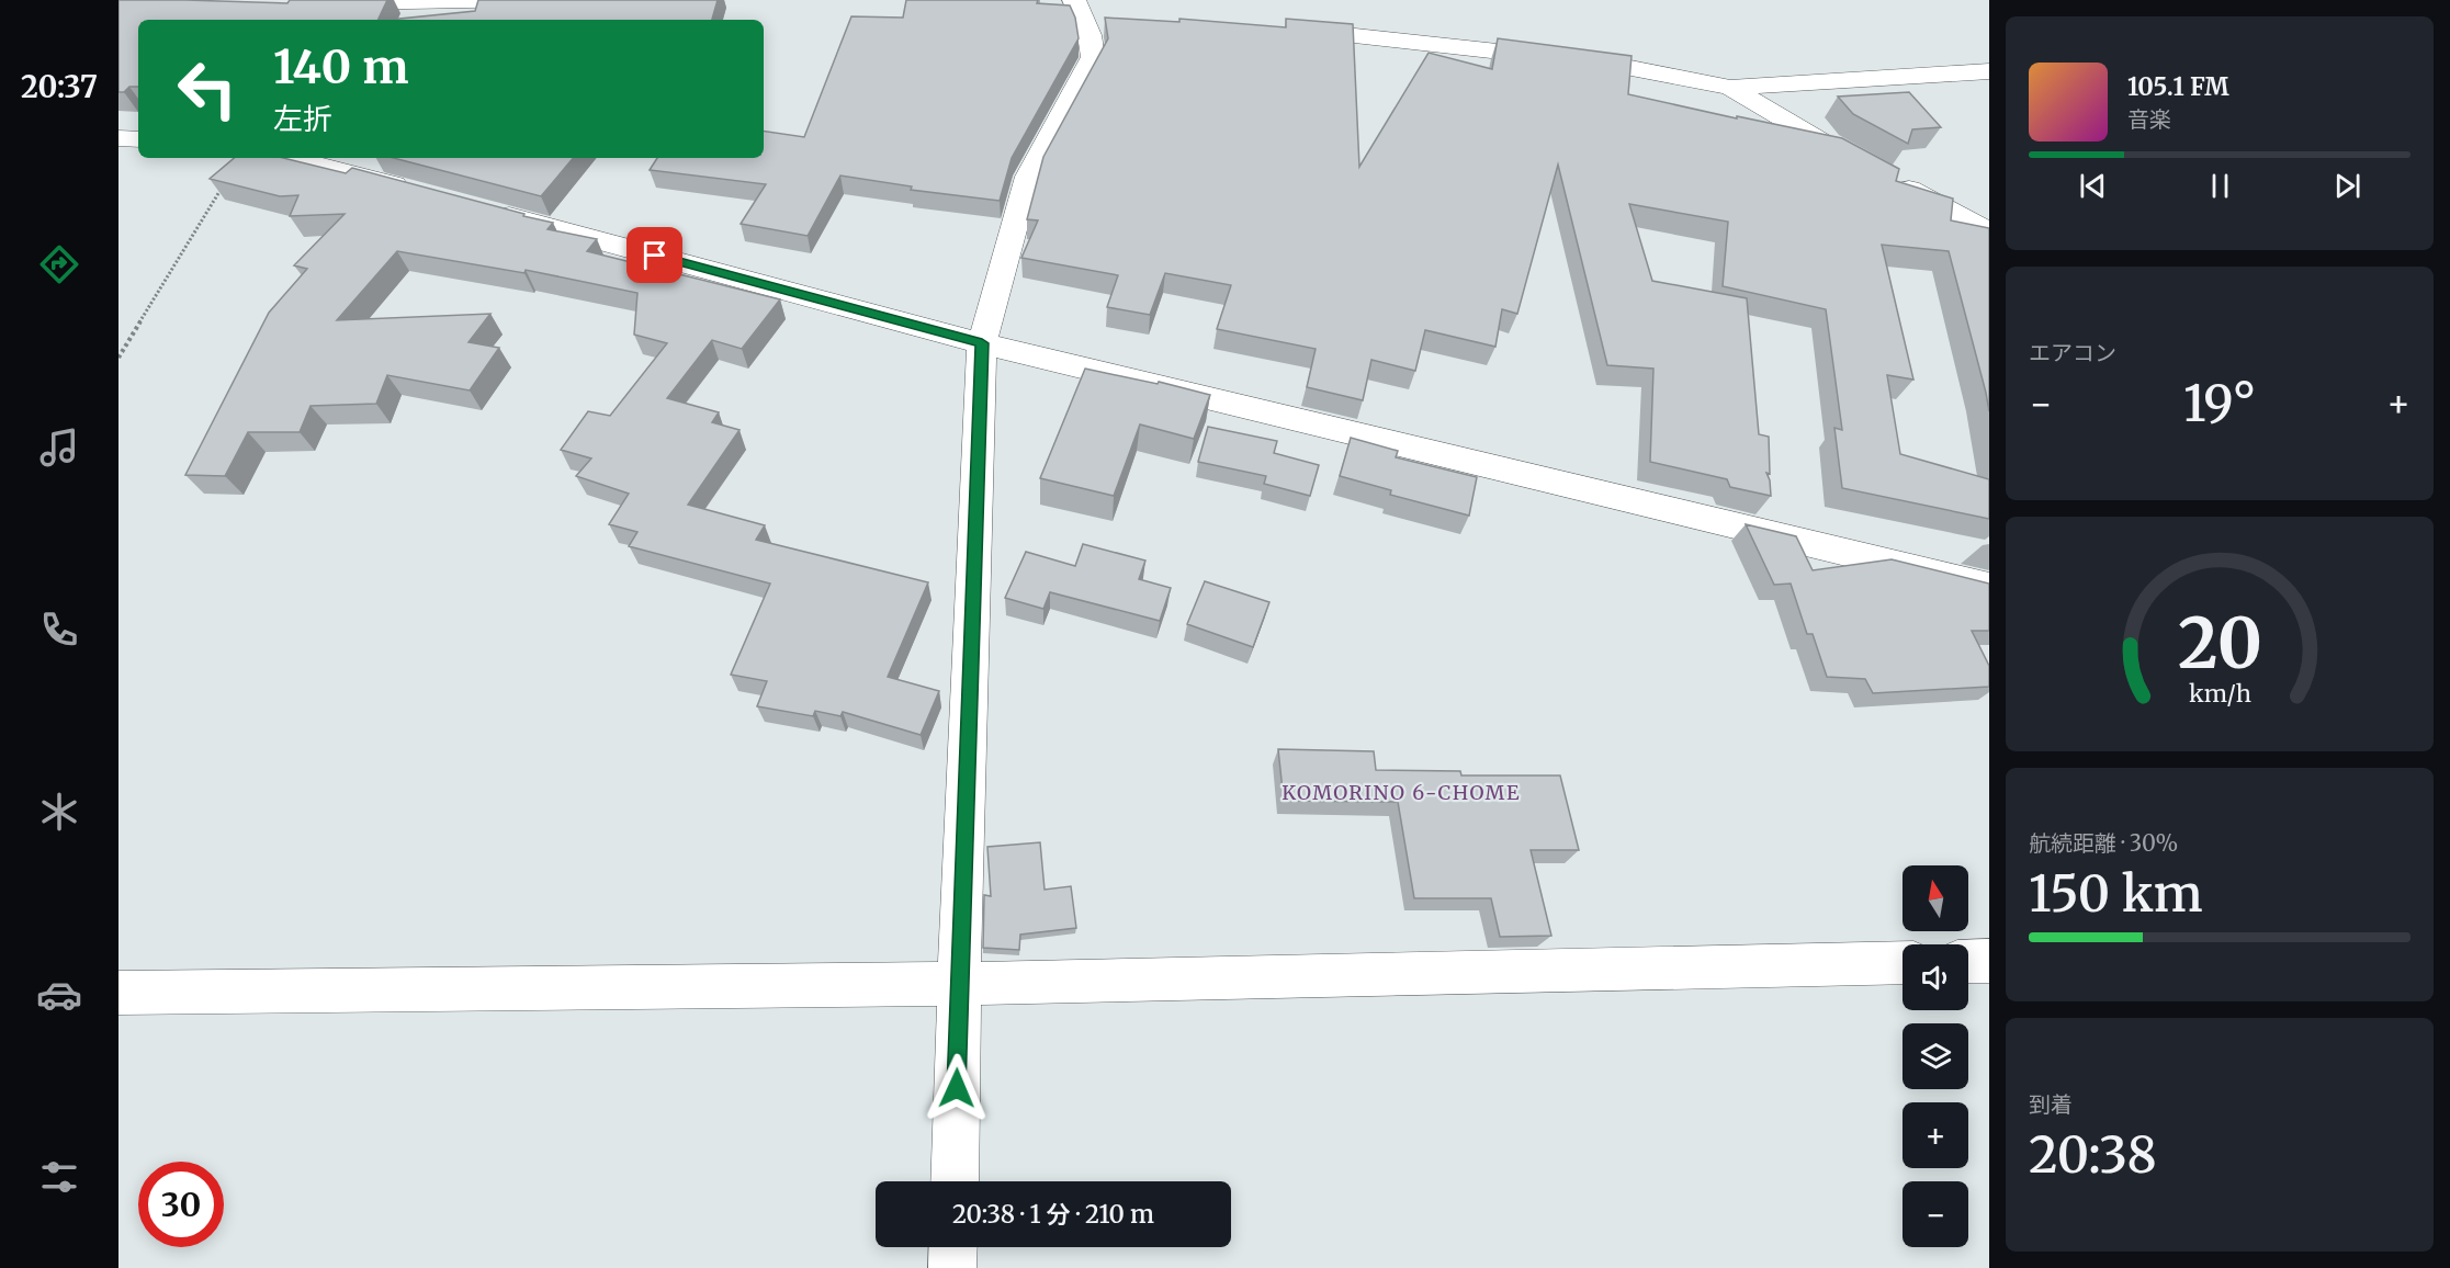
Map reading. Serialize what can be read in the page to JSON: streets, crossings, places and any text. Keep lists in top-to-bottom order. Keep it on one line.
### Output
{"districts":["KOMORINO 6-CHOME"],"north":"top","page":{"tabs":"20:37","turn":["140 m","左折"],"song":["105.1 FM","音楽"],"tile":["エアコン",["航続距離 · 30%","150 km"],["到着","20:38"]],"heat":["−","19°","+"],"map_buttons":["+","−"],"limit":"30","trip":"20:38 · 1 分 · 210 m","gauge":["20","km/h"]}}
